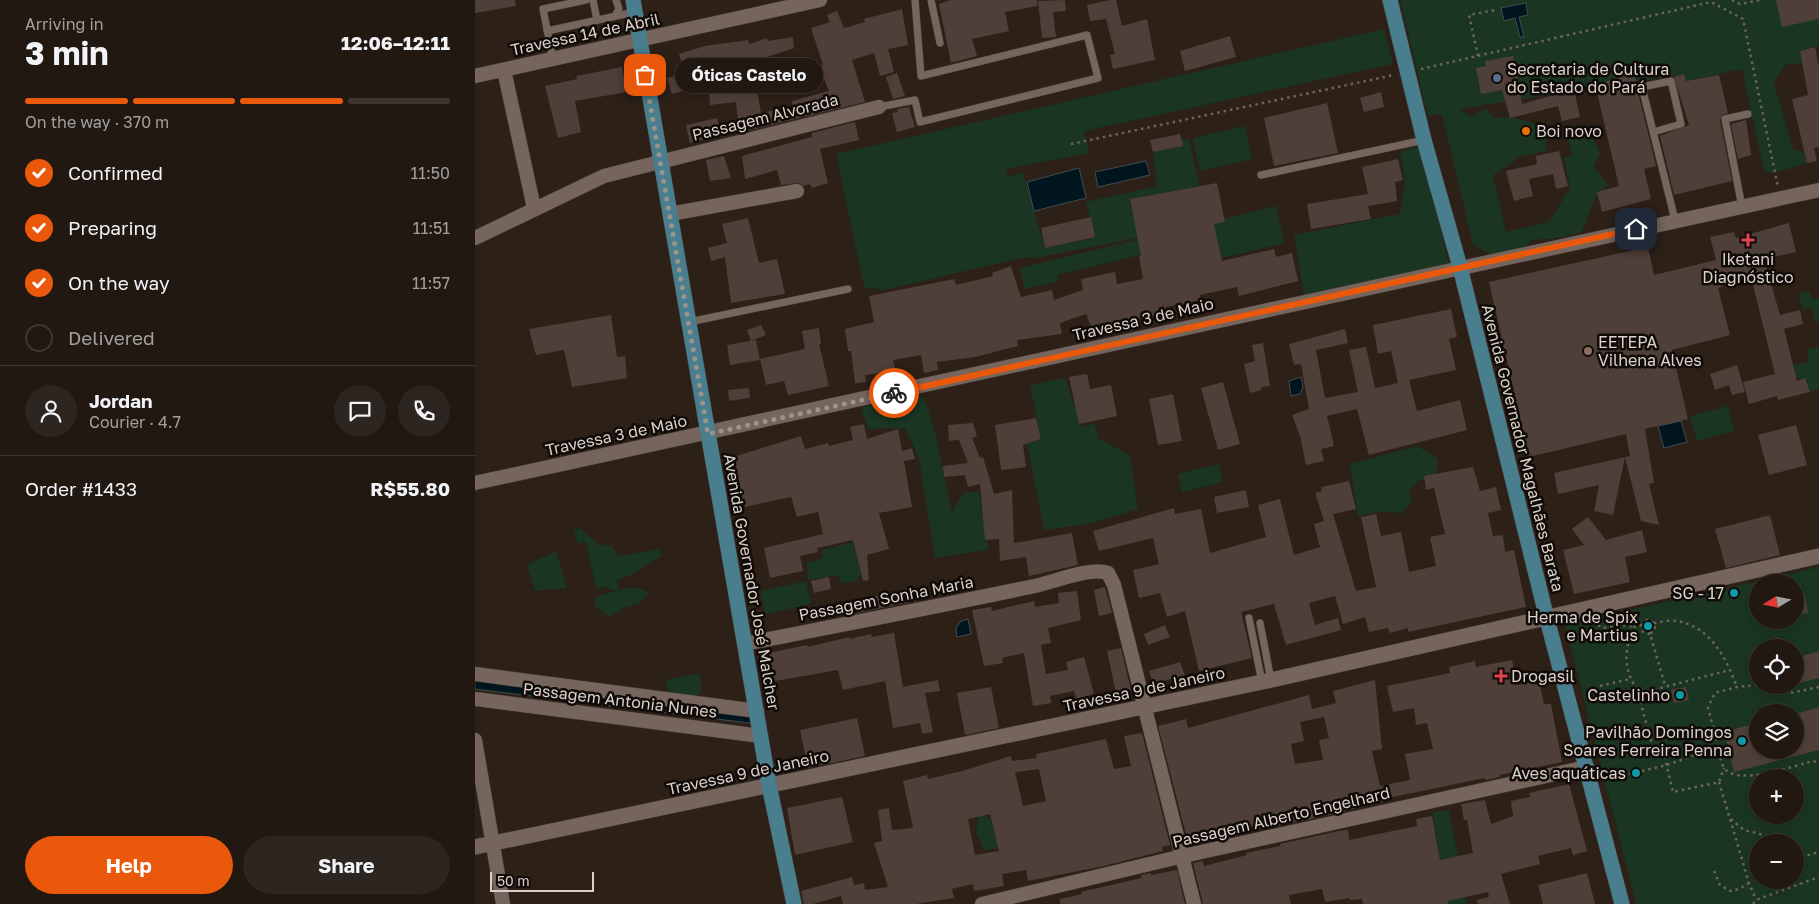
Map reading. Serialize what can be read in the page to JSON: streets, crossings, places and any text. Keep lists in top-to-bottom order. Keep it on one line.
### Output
{"streets":{"main road":["Avenida Governador Magalhães Barata","Avenida Governador José Malcher","Travessa 9 de Janeiro"],"street":["Travessa 14 de Abril","Passagem Alvorada","Travessa 3 de Maio","Passagem Sonha Maria","Passagem Antonia Nunes","Passagem Alberto Engelhard"]},"crossings":[["Travessa 14 de Abril","Avenida Governador José Malcher"],["Passagem Alvorada","Avenida Governador José Malcher"],["Travessa 3 de Maio","Avenida Governador Magalhães Barata"],["Travessa 3 de Maio","Avenida Governador José Malcher"],["Avenida Governador Magalhães Barata","Travessa 9 de Janeiro"],["Avenida Governador Magalhães Barata","Passagem Alberto Engelhard"],["Avenida Governador José Malcher","Passagem Sonha Maria"],["Avenida Governador José Malcher","Travessa 9 de Janeiro"],["Avenida Governador José Malcher","Passagem Antonia Nunes"],["Passagem Sonha Maria","Travessa 9 de Janeiro"]],"places":{"other":["Óticas Castelo","Secretaria de Cultura do Estado do Pará","Boi novo","EETEPA Vilhena Alves","SG - 17","Herma de Spix e Martius","Castelinho","Pavilhão Domingos Soares Ferreira Penna","Aves aquáticas"],"health":["Iketani Diagnóstico","Drogasil"]},"scale_bar":"50 m","north":"left","page":{"heading":["3 min","Arriving in","12:06–12:11"],"panel":["Jordan","Courier · 4.7","Order #1433","R$55.80"],"bubble":"Óticas Castelo","bar":"On the way · 370 m","list":[["Confirmed","11:50"],["Preparing","11:51"],["On the way","11:57"],"Delivered"],"map_buttons":["+","−"],"buttons":["Help","Share"],"scale":"50 m"}}
